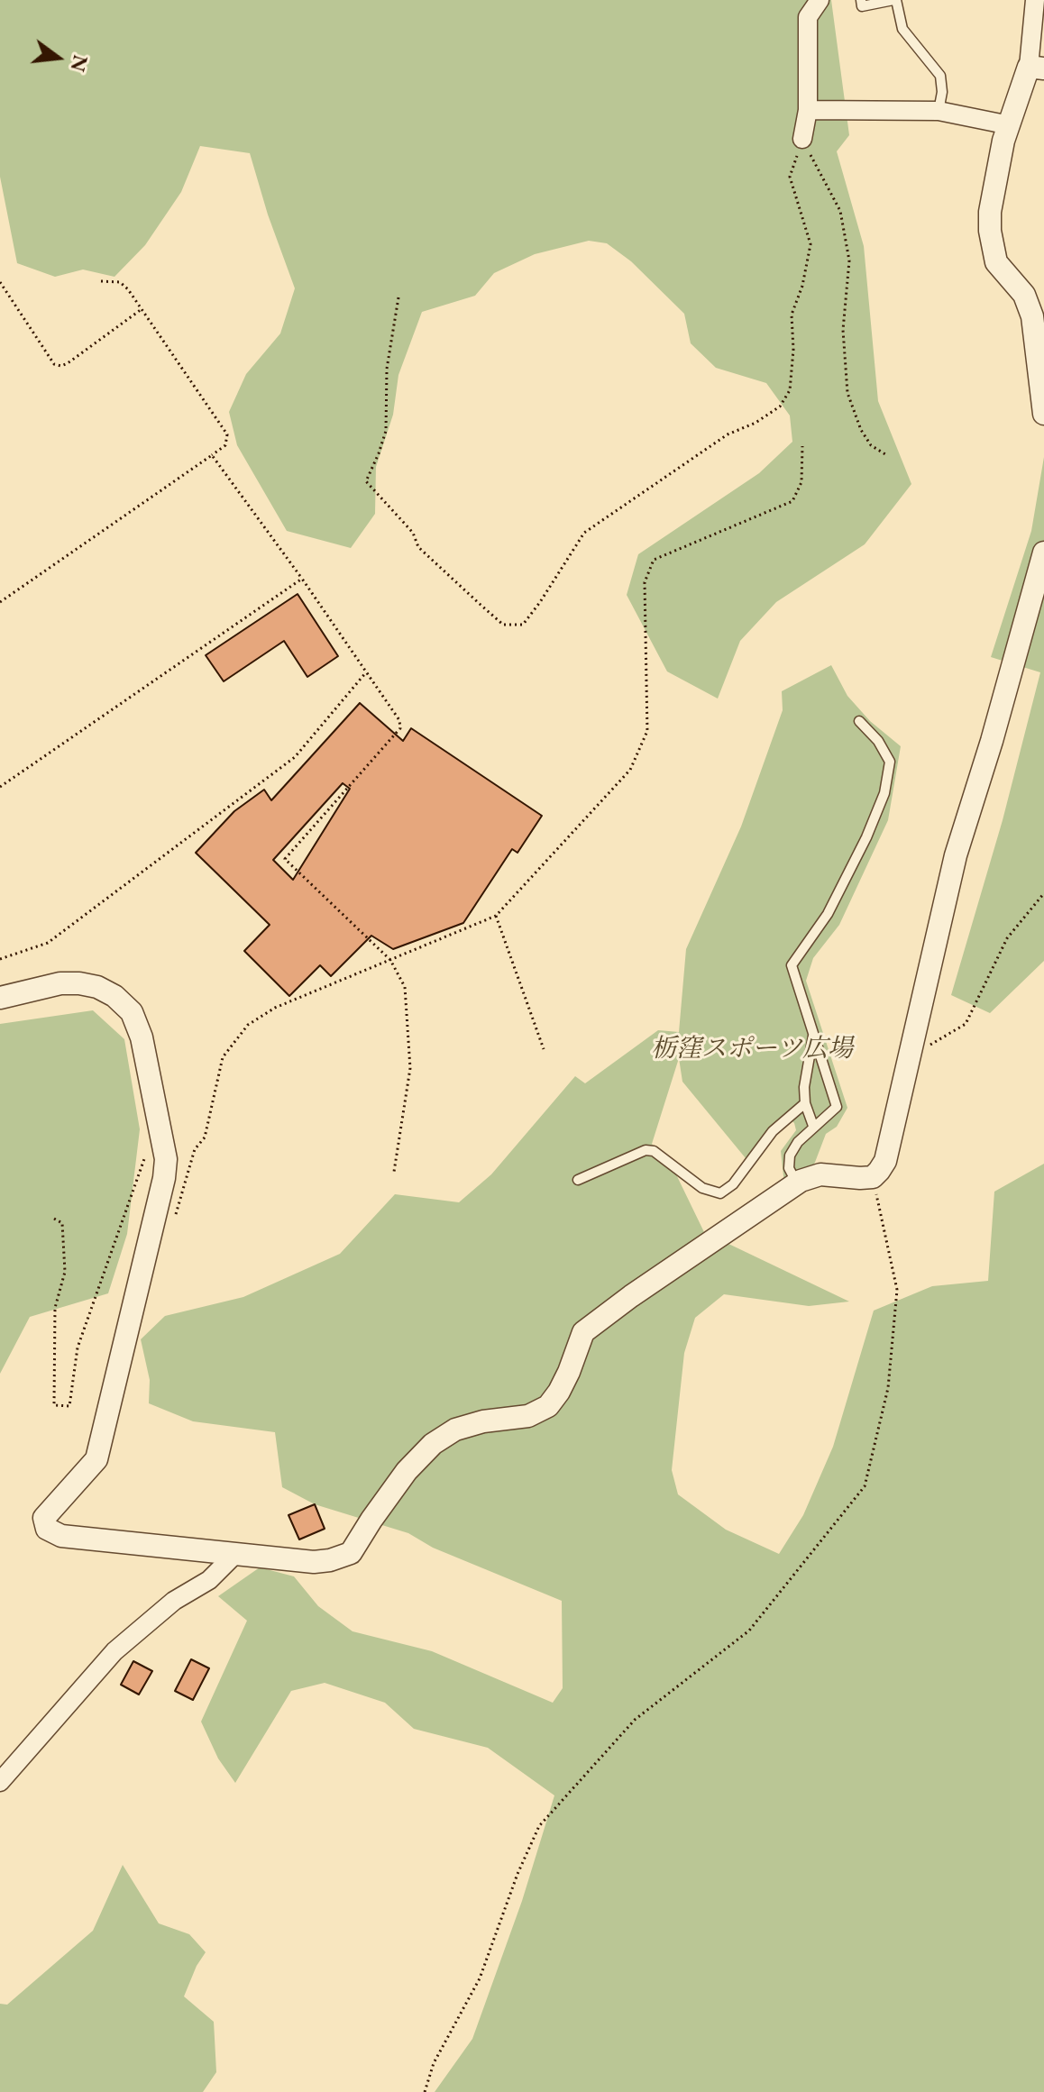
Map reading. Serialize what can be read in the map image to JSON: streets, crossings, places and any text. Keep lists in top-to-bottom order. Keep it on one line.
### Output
{"parks":["栃窪スポーツ広場"],"north":"right"}
